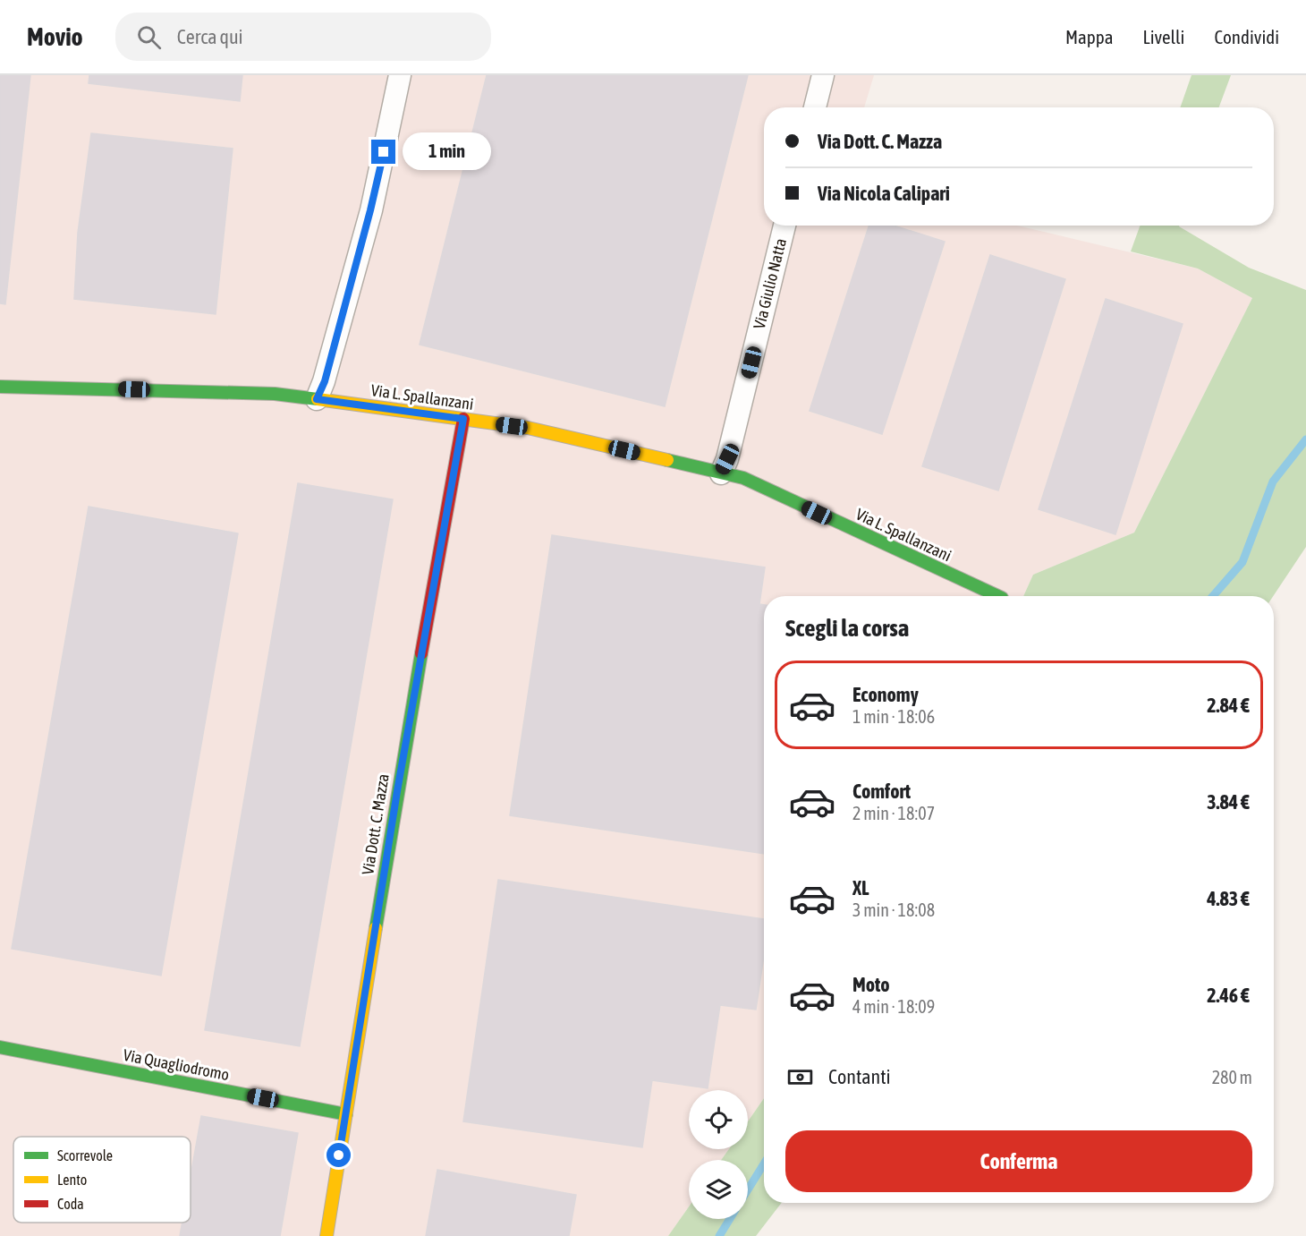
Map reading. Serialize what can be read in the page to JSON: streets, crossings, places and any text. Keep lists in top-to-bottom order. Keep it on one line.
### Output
{"streets":{"street":["Via Giulio Natta","Via L. Spallanzani","Via Dott. C. Mazza","Via Quagliodromo"]},"crossings":[["Via Giulio Natta","Via L. Spallanzani"],["Via L. Spallanzani","Via Dott. C. Mazza"],["Via Dott. C. Mazza","Via Quagliodromo"]],"legend":["Scorrevole","Lento","Coda"],"page":{"header":"Movio","search":"Cerca qui","nav":["Mappa","Livelli","Condividi"],"banner":["Via Dott. C. Mazza","Via Nicola Calipari"],"bubble":"1 min","heading":"Scegli la corsa","list":[{"name":"Economy","note":"1 min · 18:06","value":"2.84 €"},{"name":"Comfort","note":"2 min · 18:07","value":"3.84 €"},{"name":"XL","note":"3 min · 18:08","value":"4.83 €"},{"name":"Moto","note":"4 min · 18:09","value":"2.46 €"}],"pay":["Contanti","280 m"],"buttons":"Conferma"}}
